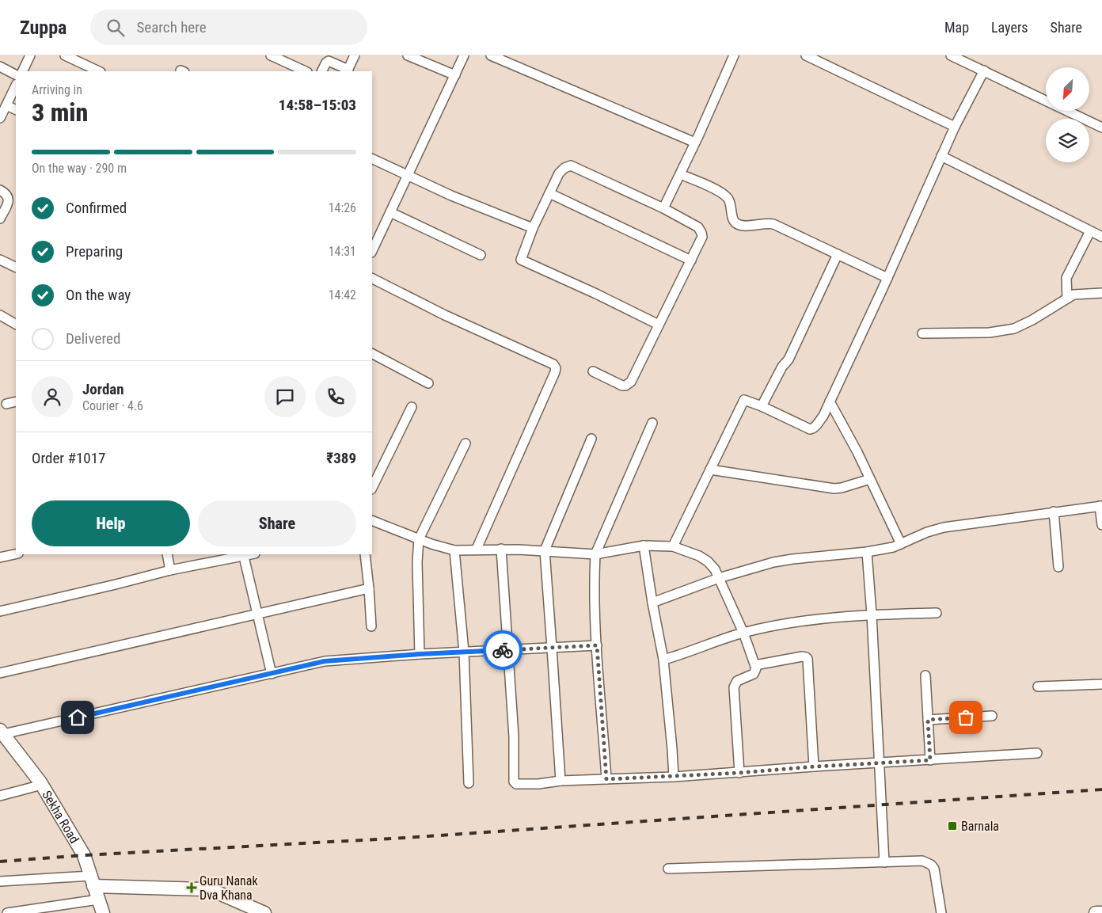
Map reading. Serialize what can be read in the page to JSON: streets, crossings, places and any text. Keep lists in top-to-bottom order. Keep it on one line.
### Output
{"streets":{"street":["Sekha Road"]},"places":{"transit":["Barnala"],"health":["Guru Nanak Dva Khana"]},"north":"bottom left","page":{"header":"Zuppa","search":"Search here","nav":["Map","Layers","Share"],"heading":["3 min","Arriving in","14:58–15:03"],"panel":["Jordan","Courier · 4.6","Order #1017","₹389"],"bar":"On the way · 290 m","list":[["Confirmed","14:26"],["Preparing","14:31"],["On the way","14:42"],"Delivered"],"buttons":["Help","Share"]}}
